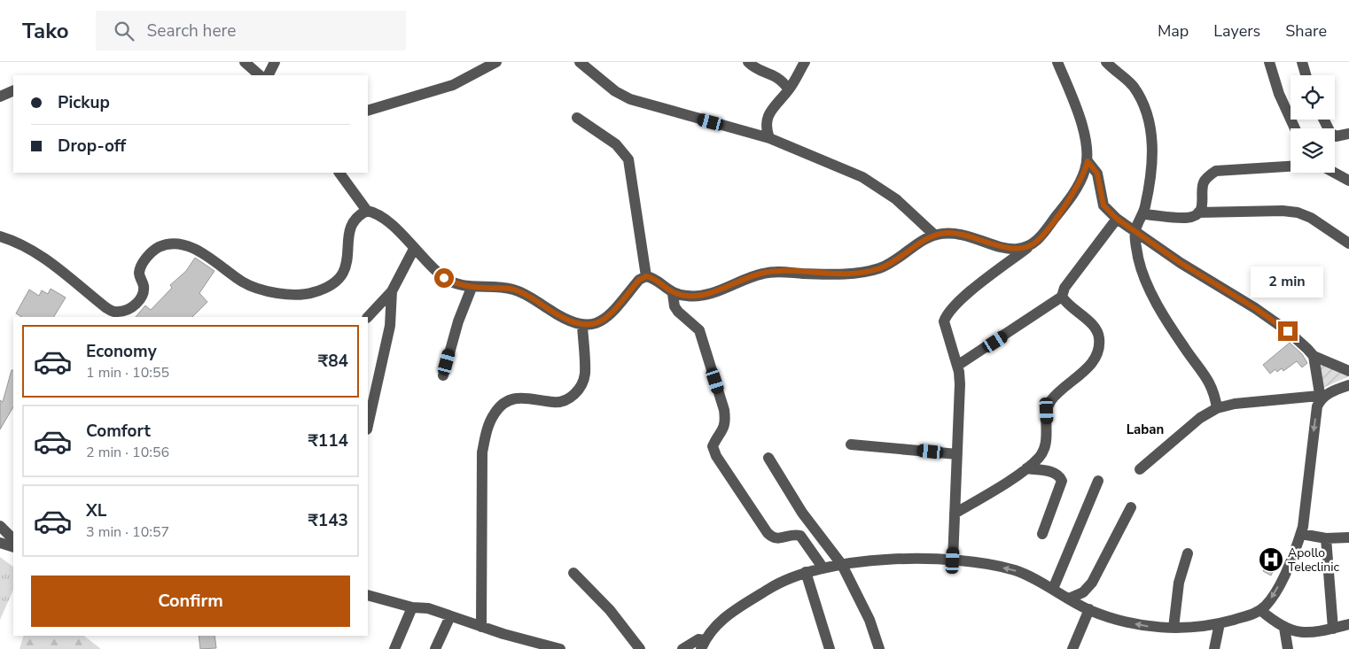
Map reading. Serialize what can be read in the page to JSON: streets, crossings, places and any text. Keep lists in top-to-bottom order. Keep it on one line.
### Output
{"districts":["Laban"],"places":{"hospital":["Apollo Teleclinic"]},"page":{"header":"Tako","search":"Search here","nav":["Map","Layers","Share"],"banner":["Pickup","Drop-off"],"bubble":"2 min","list":[{"name":"Economy","note":"1 min · 10:55","value":"₹84"},{"name":"Comfort","note":"2 min · 10:56","value":"₹114"},{"name":"XL","note":"3 min · 10:57","value":"₹143"}],"buttons":"Confirm"}}
